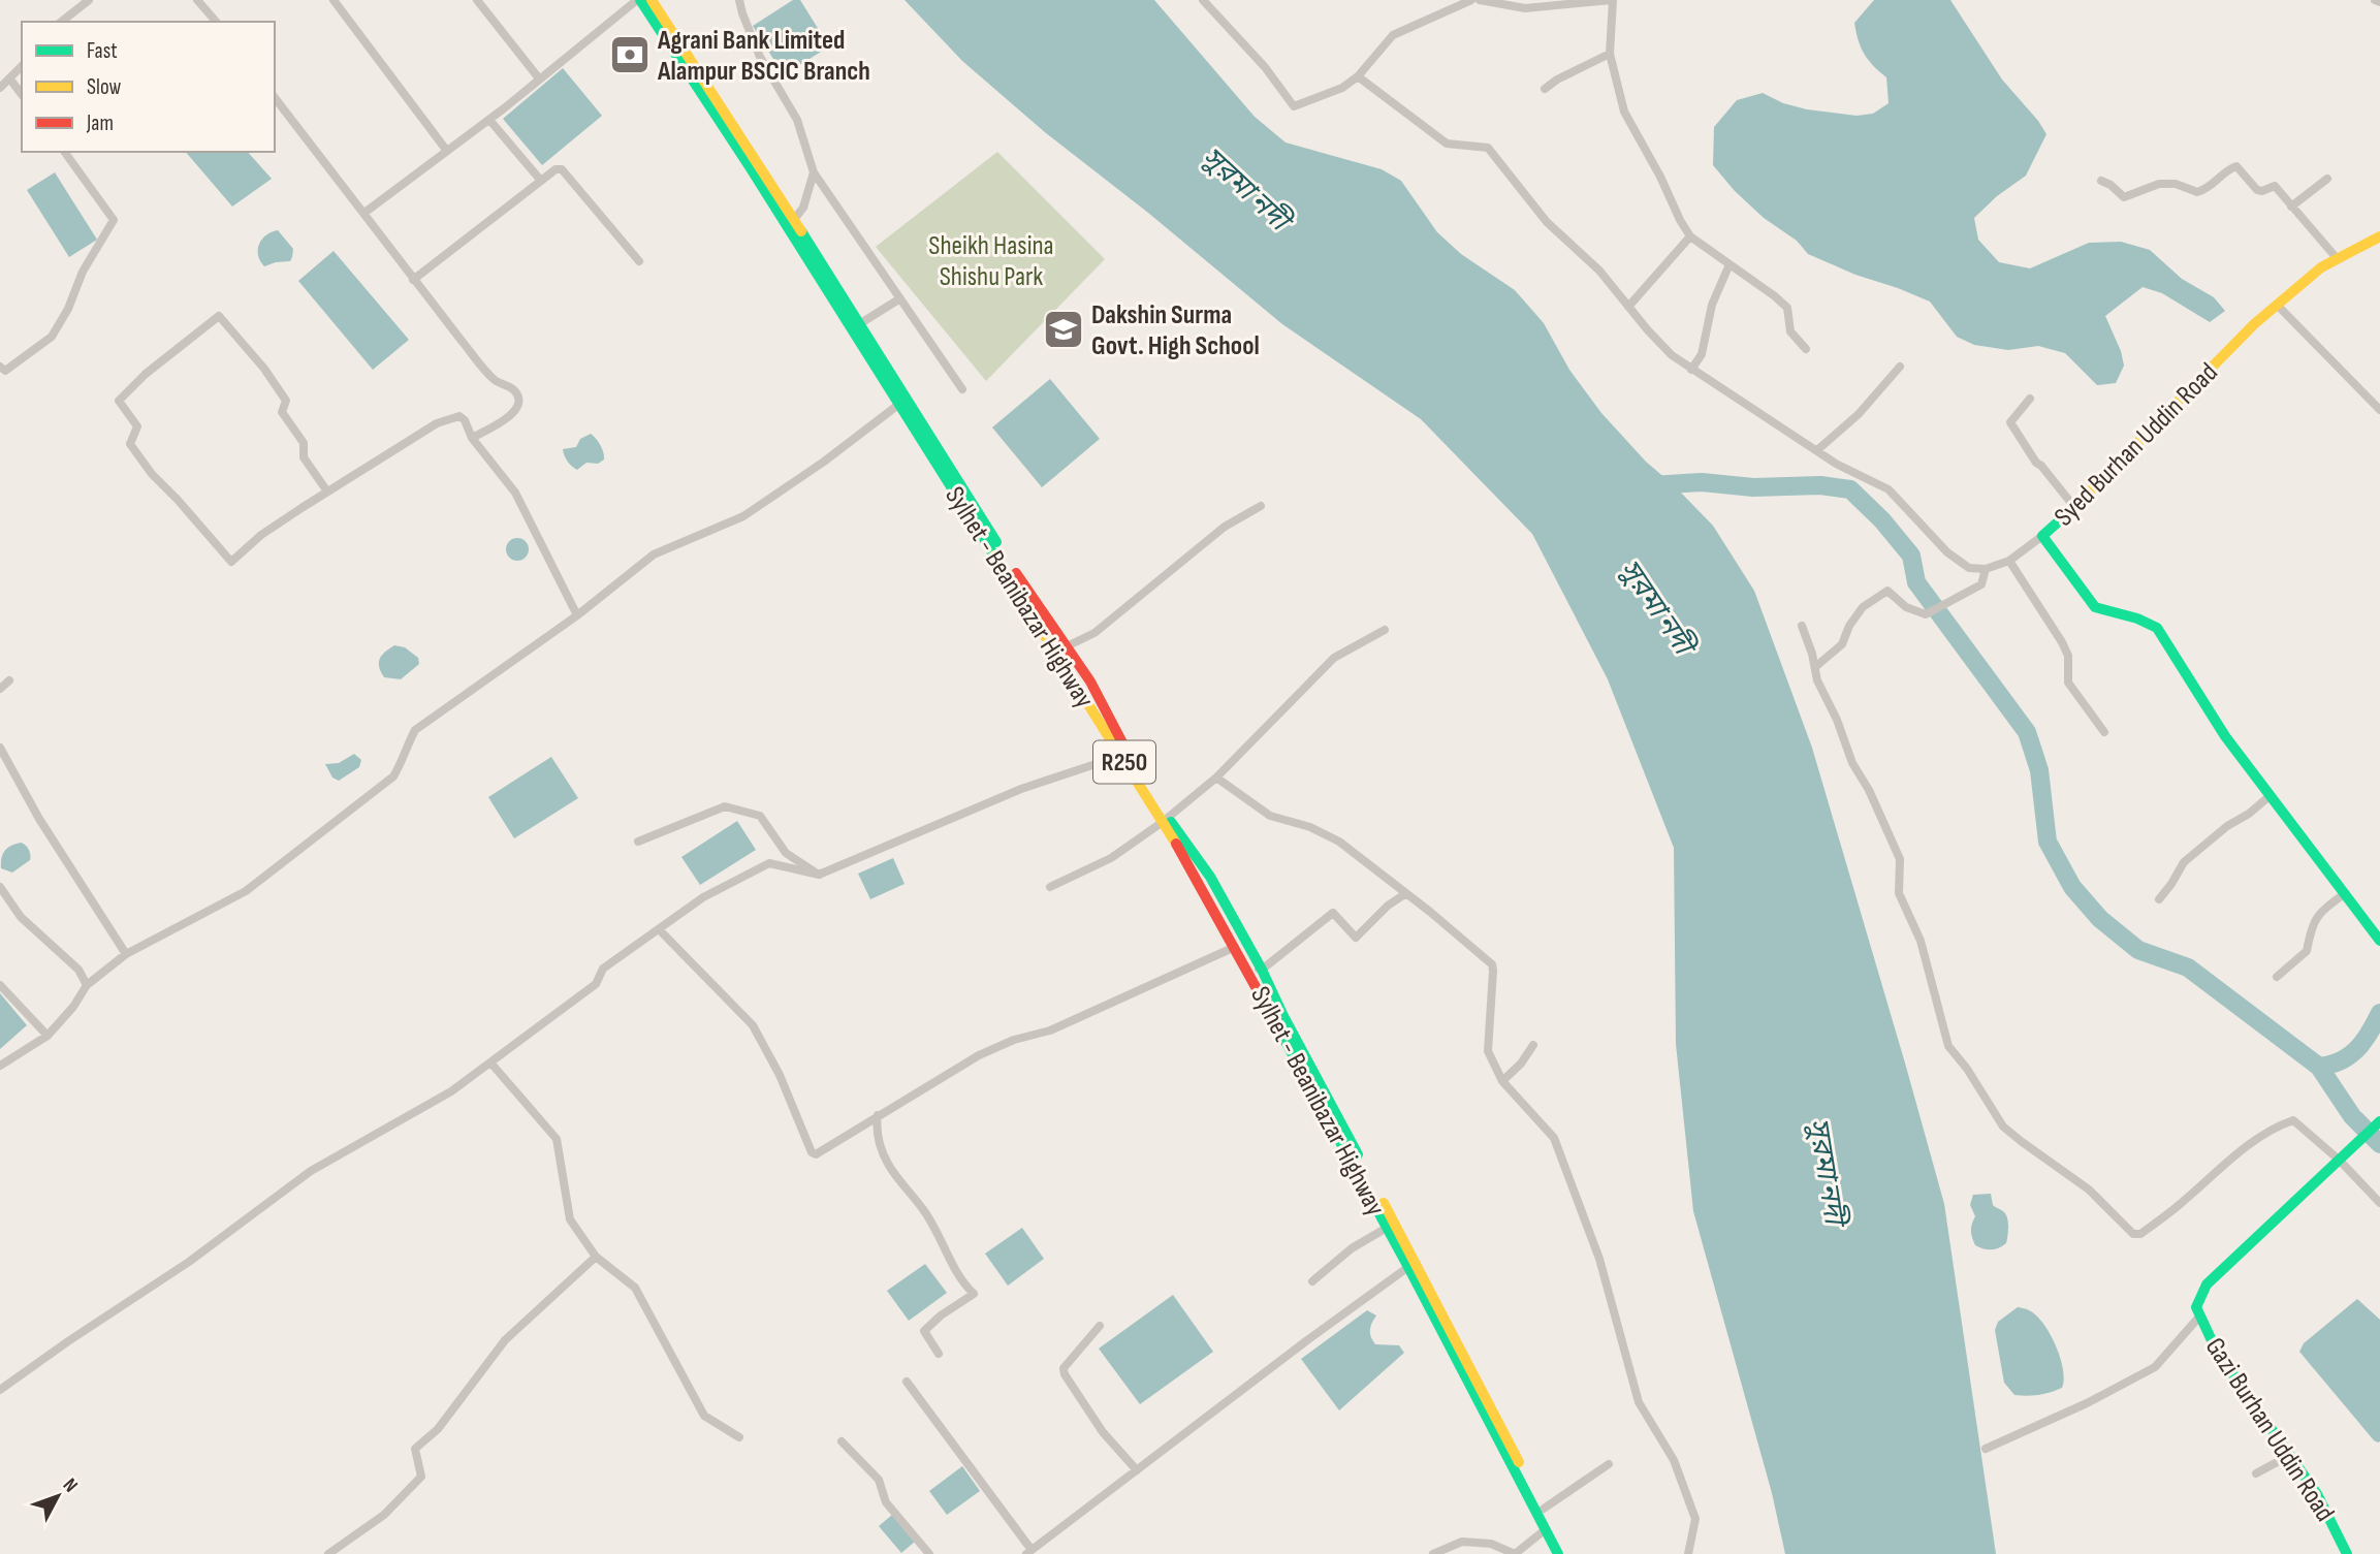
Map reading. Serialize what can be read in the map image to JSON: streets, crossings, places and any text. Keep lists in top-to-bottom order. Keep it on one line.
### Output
{"streets":{"main road":["Syed Burhan Uddin Road","Sylhet - Beanibazar Highway","R250","Gazi Burhan Uddin Road"]},"water":["সুরমা নদী"],"parks":["Sheikh Hasina Shishu Park"],"places":{"bank":["Agrani Bank Limited Alampur BSCIC Branch"],"school or university":["Dakshin Surma Govt. High School"]},"legend":["Fast","Slow","Jam"],"north":"top right"}
